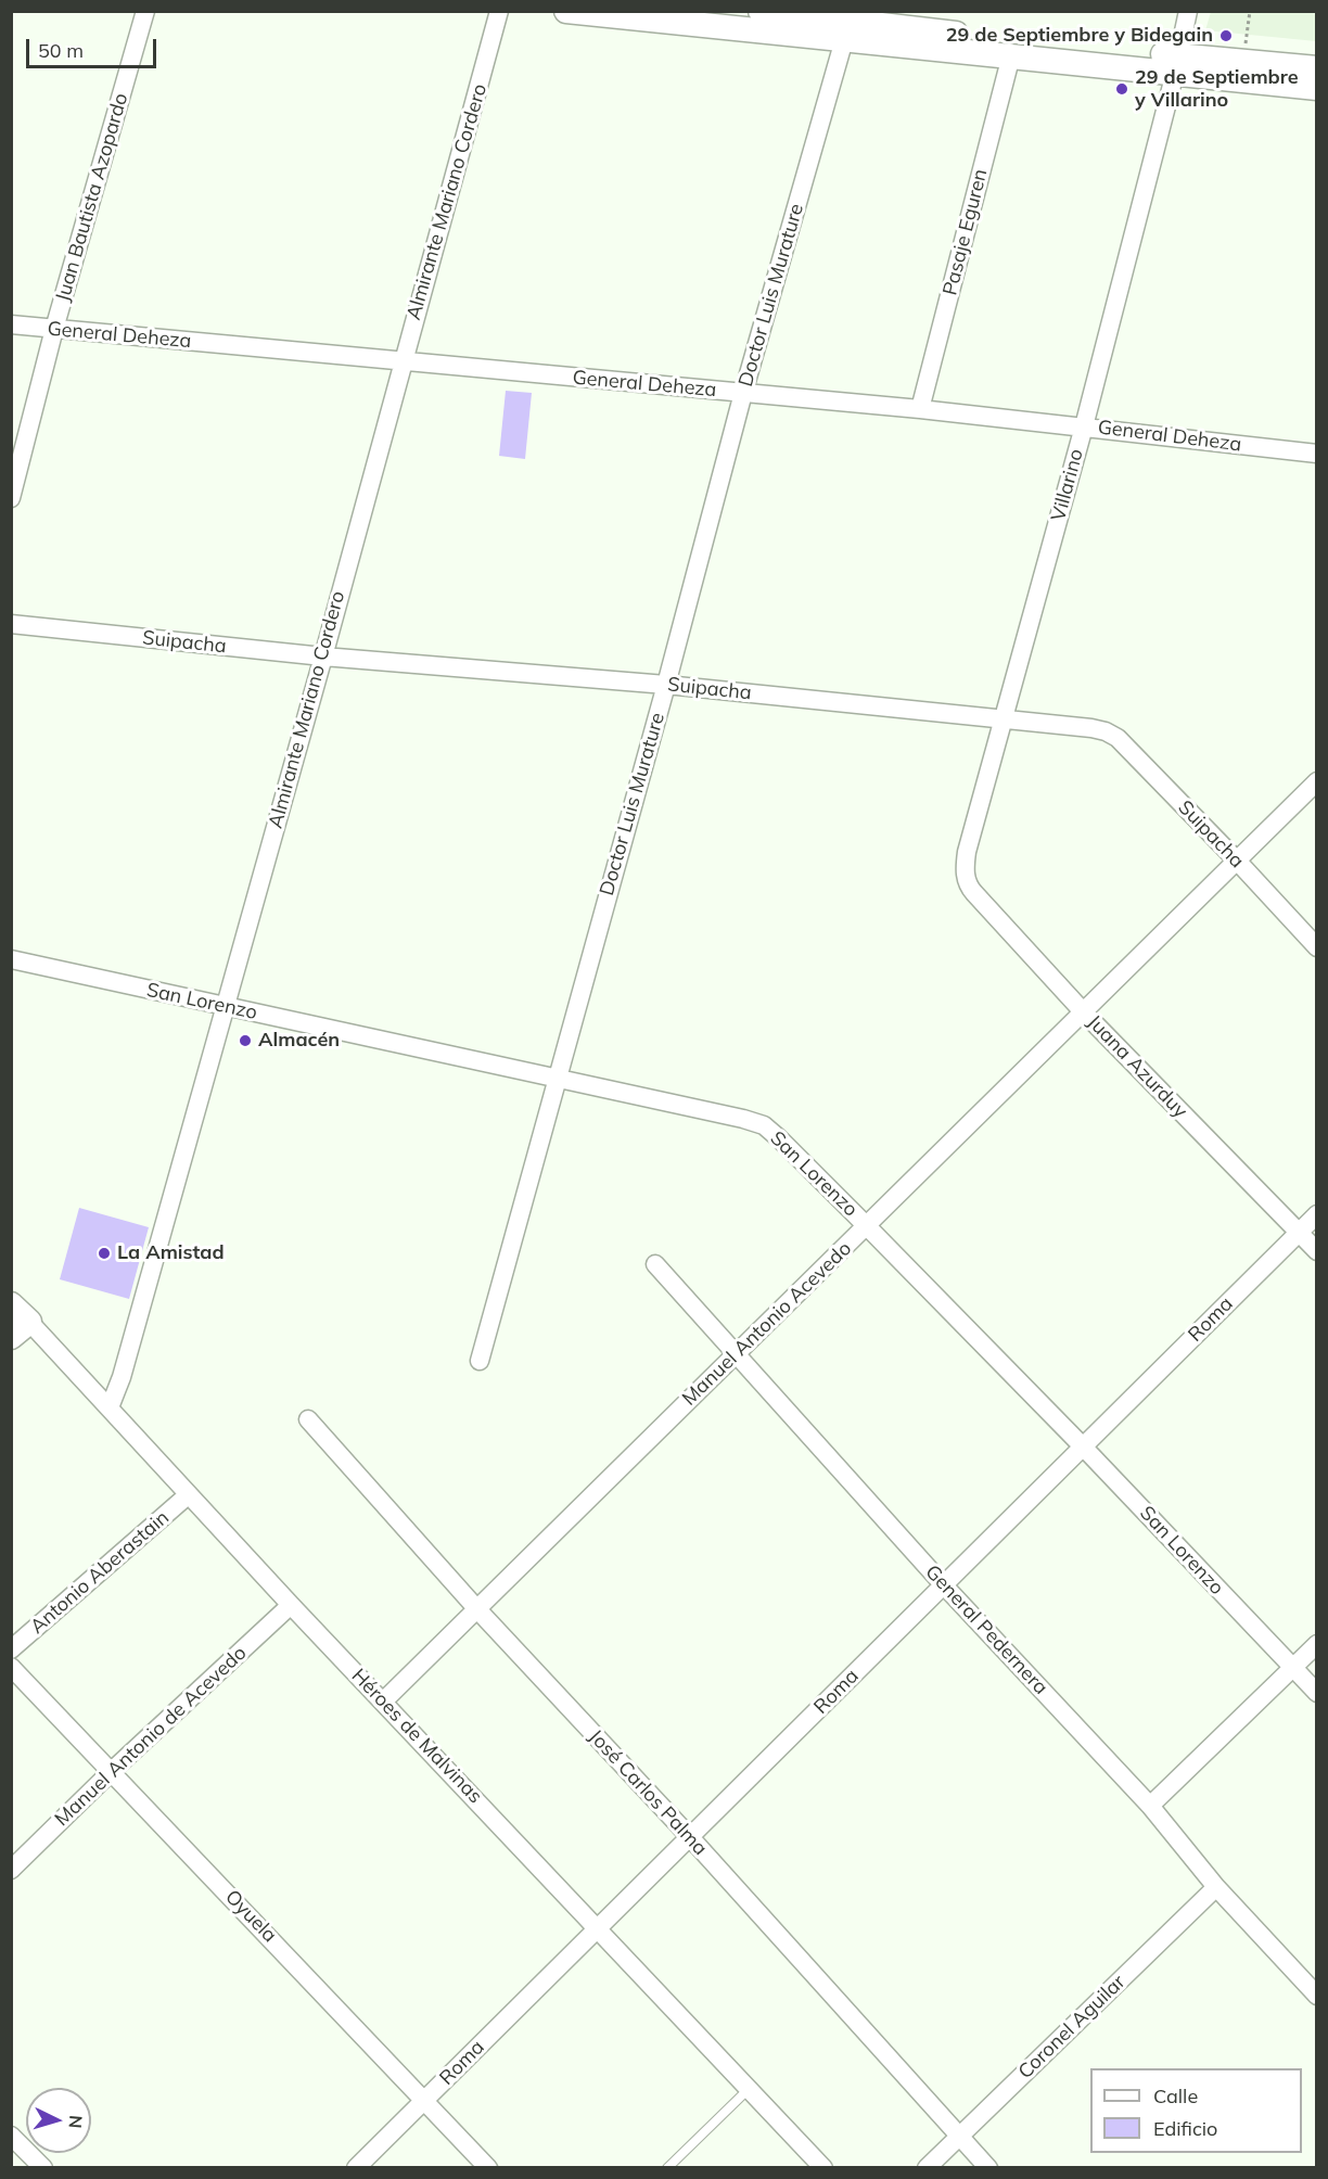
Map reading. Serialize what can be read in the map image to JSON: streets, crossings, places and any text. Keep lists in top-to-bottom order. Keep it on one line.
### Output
{"streets":{"main road":["Héroes de Malvinas"],"street":["Juan Bautista Azopardo","Almirante Mariano Cordero","Pasaje Eguren","Doctor Luis Murature","General Deheza","Villarino","Suipacha","San Lorenzo","Juana Azurduy","Roma","Manuel Antonio Acevedo","Antonio Aberastain","General Pedernera","Manuel Antonio de Acevedo","José Carlos Palma","Oyuela","Coronel Aguilar"]},"crossings":[["Juan Bautista Azopardo","General Deheza"],["Almirante Mariano Cordero","General Deheza"],["Almirante Mariano Cordero","Suipacha"],["Almirante Mariano Cordero","San Lorenzo"],["Almirante Mariano Cordero","Héroes de Malvinas"],["Pasaje Eguren","General Deheza"],["Doctor Luis Murature","General Deheza"],["Doctor Luis Murature","Suipacha"],["Doctor Luis Murature","San Lorenzo"],["General Deheza","Villarino"],["Villarino","Suipacha"],["Villarino","Juana Azurduy"],["Suipacha","Manuel Antonio Acevedo"],["San Lorenzo","Roma"],["San Lorenzo","Manuel Antonio Acevedo"],["Juana Azurduy","Roma"],["Juana Azurduy","Manuel Antonio Acevedo"],["Roma","General Pedernera"],["Roma","Héroes de Malvinas"],["Roma","José Carlos Palma"],["Roma","Oyuela"],["Manuel Antonio Acevedo","General Pedernera"],["Manuel Antonio Acevedo","Héroes de Malvinas"],["Manuel Antonio Acevedo","José Carlos Palma"],["Antonio Aberastain","Héroes de Malvinas"],["General Pedernera","Coronel Aguilar"],["Manuel Antonio de Acevedo","Héroes de Malvinas"],["Manuel Antonio de Acevedo","Oyuela"],["José Carlos Palma","Coronel Aguilar"]],"places":["29 de Septiembre y Bidegain","29 de Septiembre y Villarino","Almacén","La Amistad"],"legend":["Calle","Edificio"],"scale_bar":"50 m","north":"right"}
